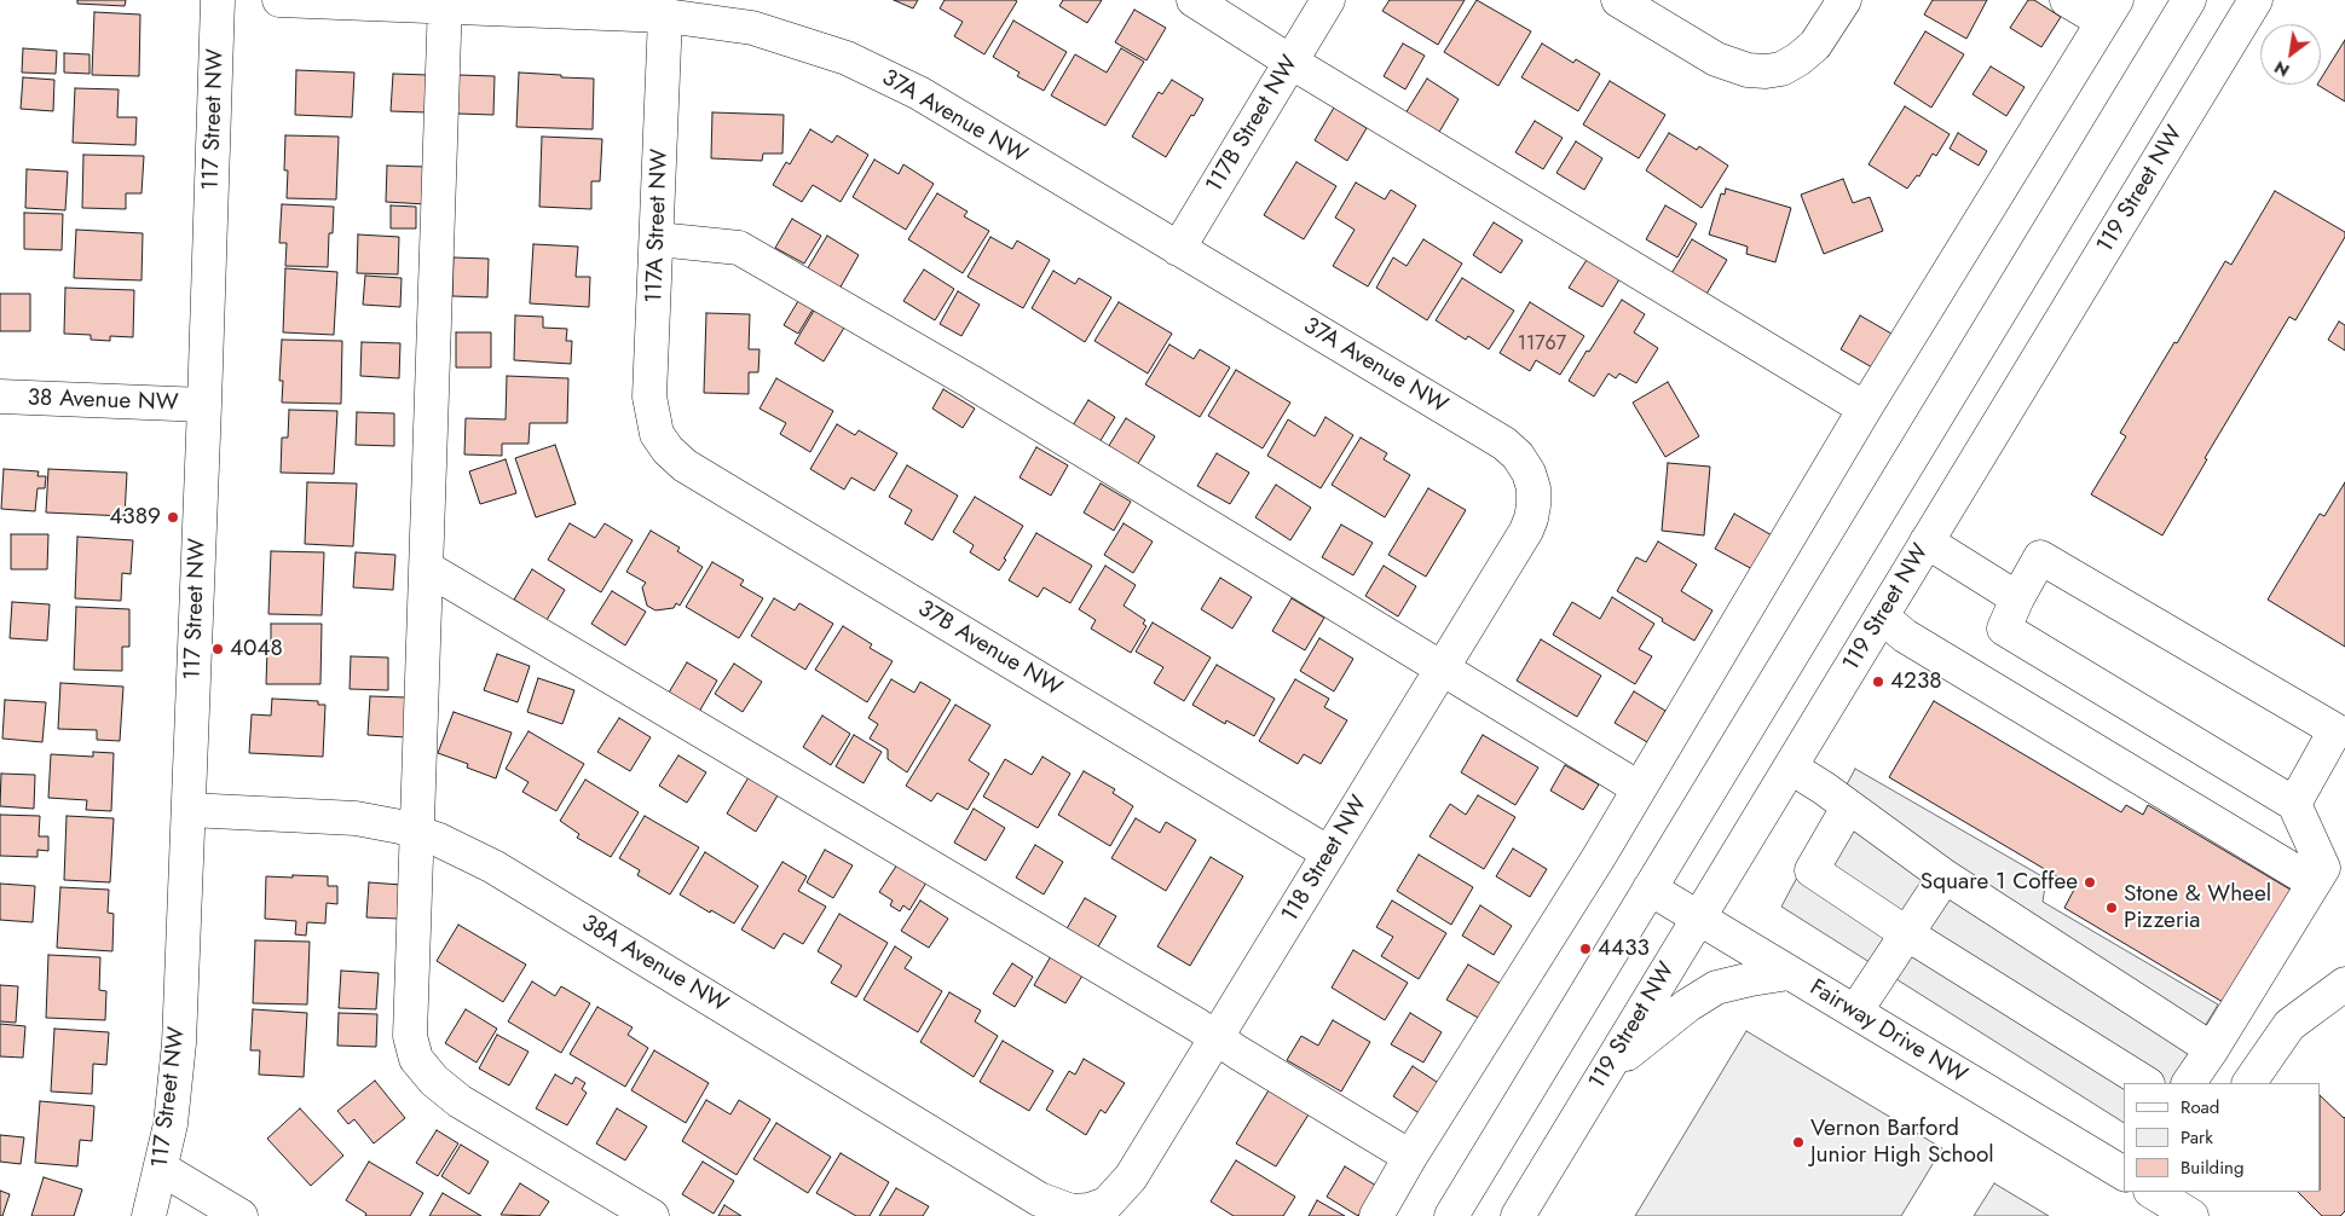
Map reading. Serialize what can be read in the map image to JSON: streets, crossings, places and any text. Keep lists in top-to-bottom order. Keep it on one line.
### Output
{"streets":{"street":["37A Avenue NW","117 Street NW","117B Street NW","119 Street NW","117A Street NW","38 Avenue NW","37B Avenue NW","118 Street NW","38A Avenue NW","Fairway Drive NW"]},"crossings":[["37A Avenue NW","117B Street NW"],["37A Avenue NW","117A Street NW"],["37A Avenue NW","118 Street NW"],["117 Street NW","38 Avenue NW"],["117 Street NW","38A Avenue NW"],["119 Street NW","Fairway Drive NW"],["117A Street NW","37B Avenue NW"],["37B Avenue NW","118 Street NW"],["118 Street NW","38A Avenue NW"]],"places":["4389","4048","4238","Square 1 Coffee","Stone & Wheel Pizzeria","4433","Vernon Barford Junior High School"],"house_numbers":["11767"],"legend":["Road","Park","Building"],"north":"bottom left"}
